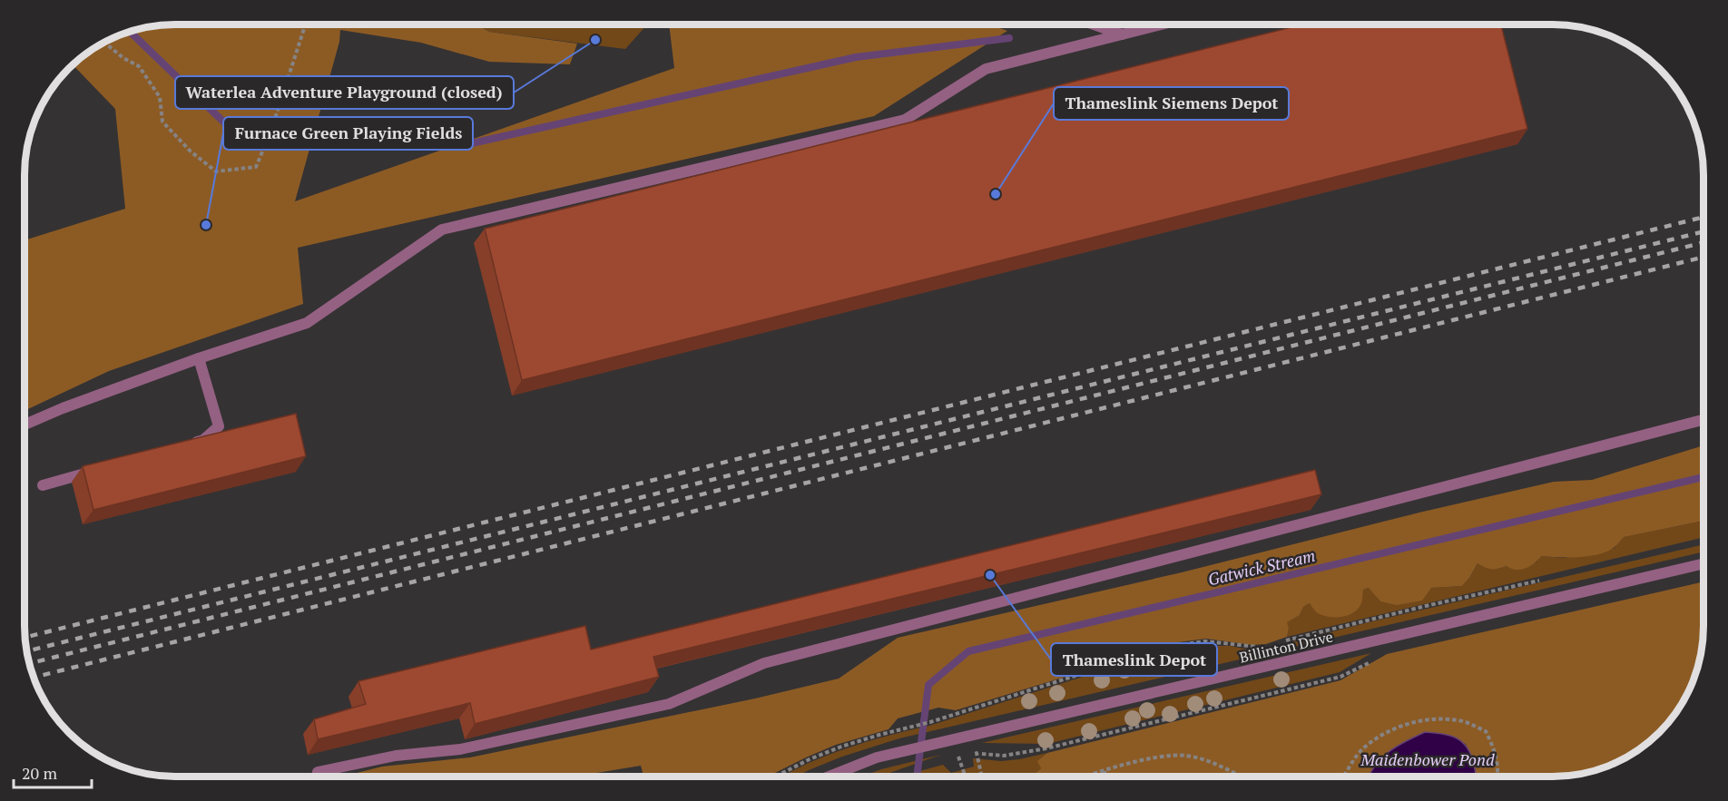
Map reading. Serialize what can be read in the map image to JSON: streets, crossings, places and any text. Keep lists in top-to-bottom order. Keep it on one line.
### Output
{"streets":{"street":["Billinton Drive"]},"water":["Gatwick Stream","Maidenbower Pond"],"places":["Waterlea Adventure Playground (closed)","Thameslink Siemens Depot","Furnace Green Playing Fields","Thameslink Depot"],"scale_bar":"20 m"}
